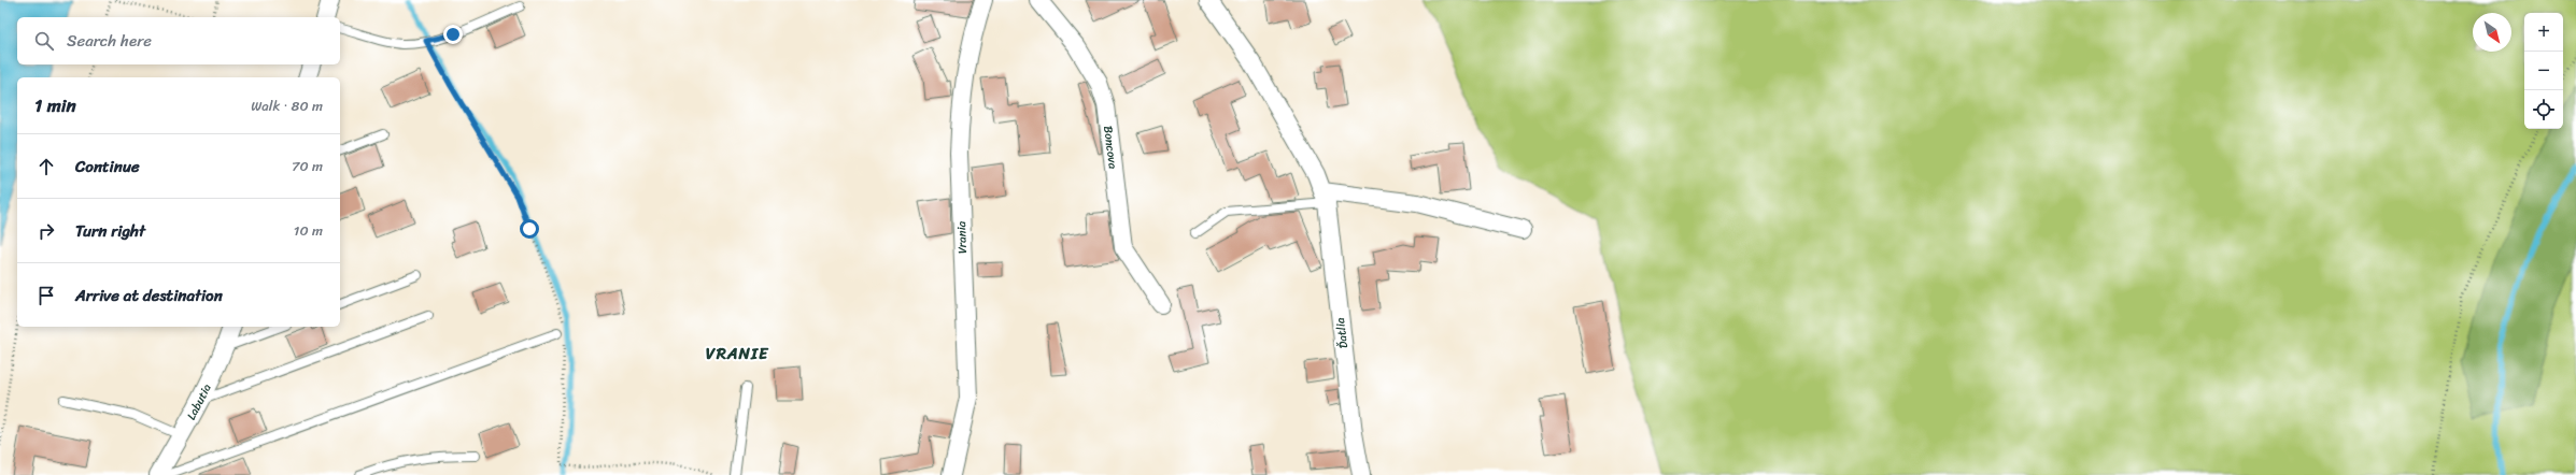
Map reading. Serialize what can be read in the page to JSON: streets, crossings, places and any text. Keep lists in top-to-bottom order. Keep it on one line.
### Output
{"streets":{"street":["Boncova","Vrania","Ďatlia","Labutia"]},"districts":["VRANIE"],"north":"bottom right","page":{"map_buttons":["+","−"],"search":"Search here","heading":["1 min","Walk · 80 m"],"list":[["Continue","70 m"],["Turn right","10 m"],"Arrive at destination"]}}
